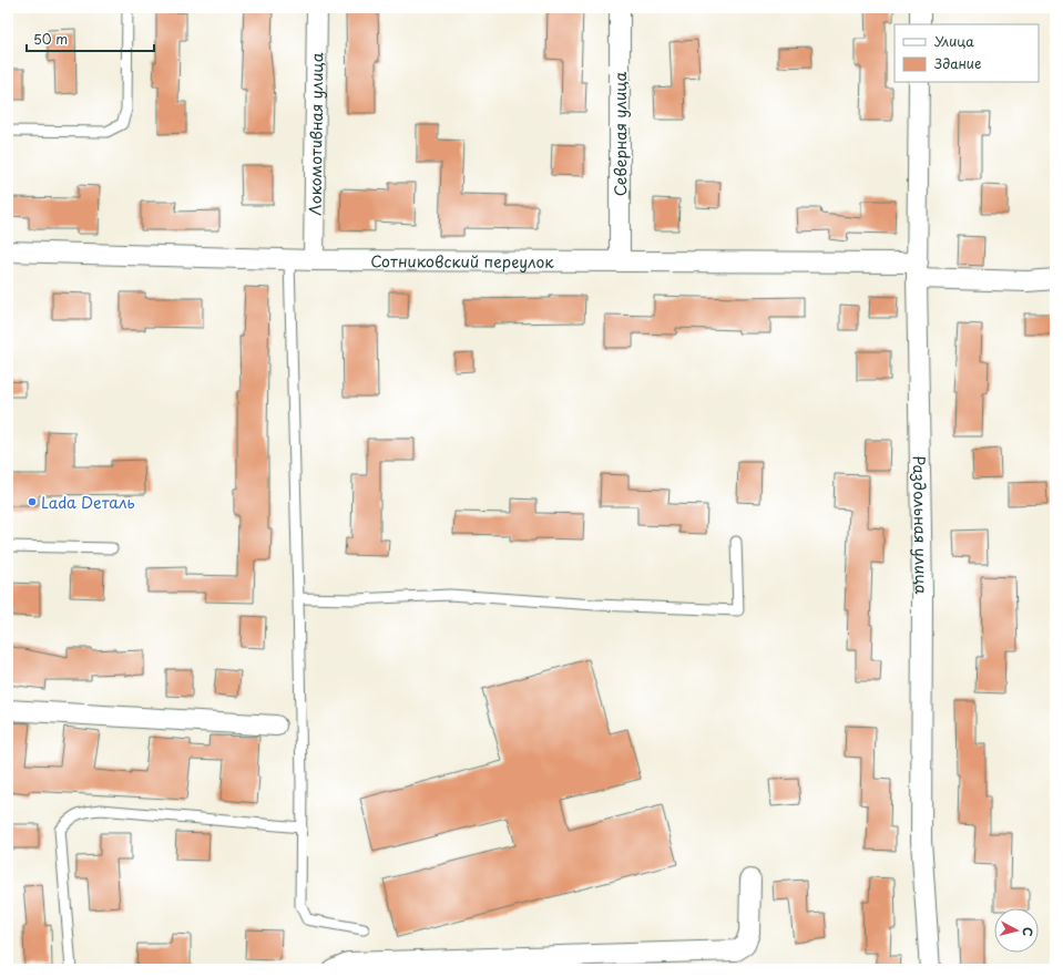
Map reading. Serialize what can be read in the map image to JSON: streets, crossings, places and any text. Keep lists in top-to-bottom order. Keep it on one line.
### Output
{"streets":{"street":["Локомотивная улица","Северная улица","Сотниковский переулок","Раздольная улица"]},"crossings":[["Локомотивная улица","Сотниковский переулок"],["Северная улица","Сотниковский переулок"],["Сотниковский переулок","Раздольная улица"]],"places":["Lada Dеталь"],"legend":["Улица","Здание"],"scale_bar":"50 m","north":"right"}
